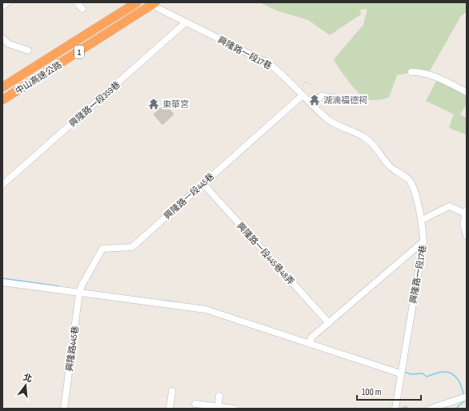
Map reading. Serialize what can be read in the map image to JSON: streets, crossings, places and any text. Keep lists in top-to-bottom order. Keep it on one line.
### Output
{"streets":{"highway":["1","中山高速公路"],"street":["興隆路一段17巷","興隆路一段359巷","興隆路一段445巷","興隆路一段445巷48弄","興隆路445巷"]},"crossings":[["興隆路一段17巷","中山高速公路"],["興隆路一段17巷","興隆路一段359巷"],["興隆路一段17巷","興隆路一段445巷"],["興隆路一段445巷","興隆路一段445巷48弄"],["興隆路一段445巷","興隆路445巷"]],"places":{"temple":["湖湳福德祠","東華宮"]},"scale_bar":"100 m","north":"top"}
